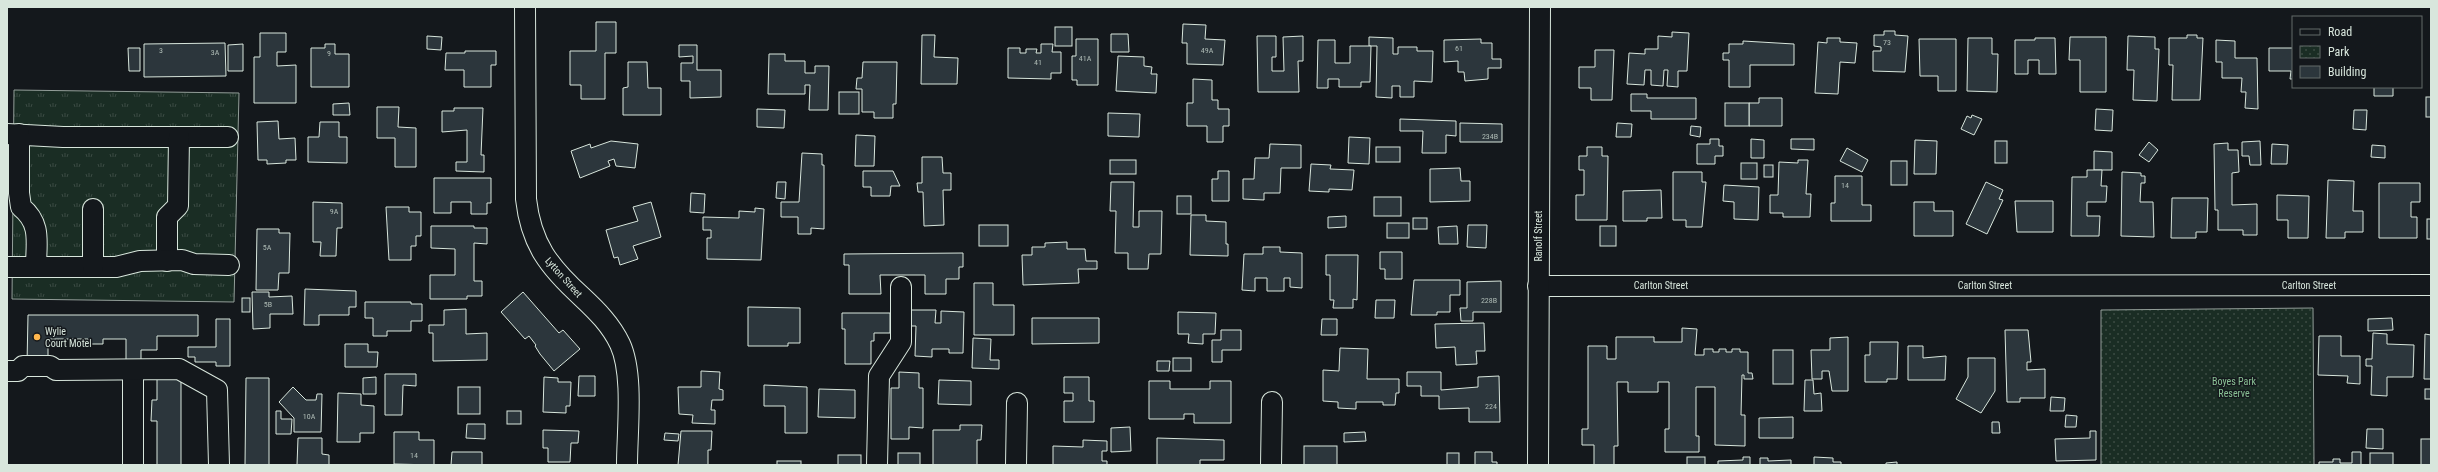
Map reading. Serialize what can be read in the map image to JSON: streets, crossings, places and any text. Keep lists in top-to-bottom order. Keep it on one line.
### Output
{"streets":{"street":["Ranolf Street","Lytton Street","Carlton Street"]},"crossings":[["Ranolf Street","Carlton Street"]],"parks":["Boyes Park Reserve"],"places":["Wylie Court Motel"],"house_numbers":["73","61","3","49A","3A","9","41A","41","234B","14","9A","5A","228B","5B","224","10A","14"],"legend":["Road","Park","Building"]}
